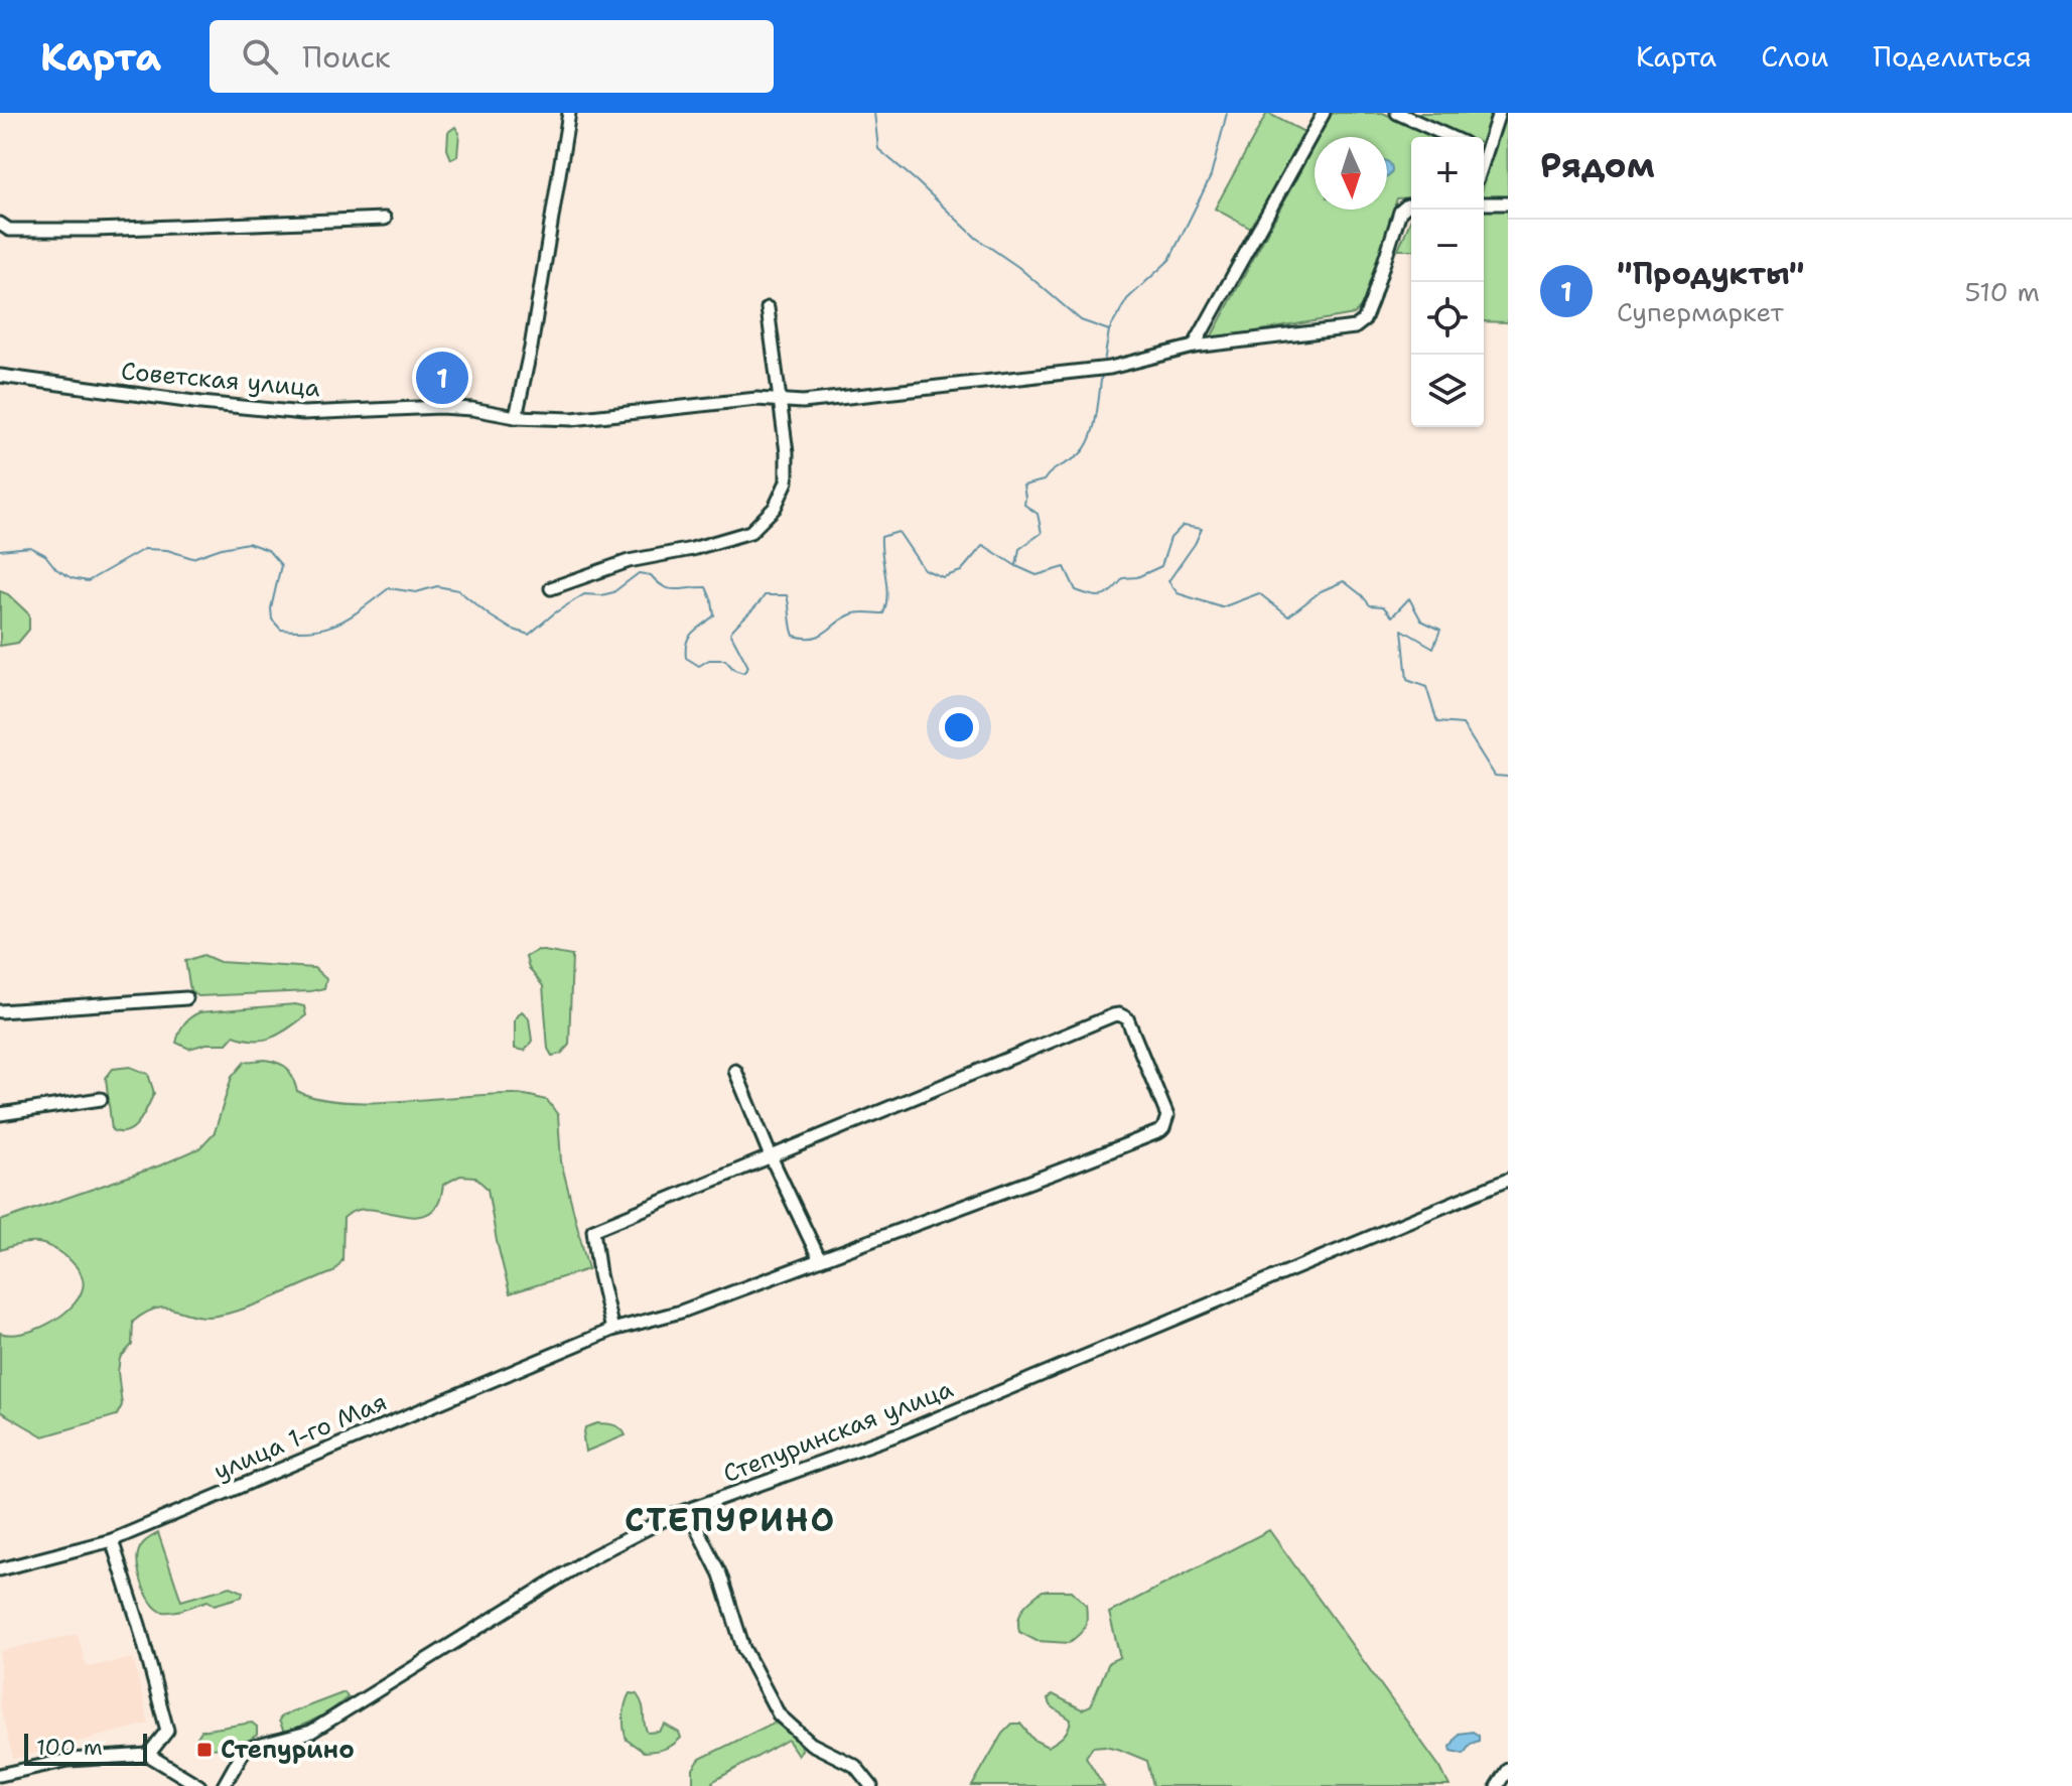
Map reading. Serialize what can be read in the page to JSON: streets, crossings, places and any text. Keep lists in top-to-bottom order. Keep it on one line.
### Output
{"streets":{"street":["Советская улица","Степуринская улица","улица 1-го Мая"]},"districts":["СТЕПУРИНО"],"places":{"transit":["Степурино"]},"scale_bar":"100 m","north":"bottom","page":{"header":"Карта","search":"Поиск","nav":["Карта","Слои","Поделиться"],"heading":"Рядом","map_buttons":["+","−"],"list":[{"mark":"1","name":"\"Продукты\"","note":"Супермаркет","value":"510 m"}],"pins":"1","scale":"100 m"}}
